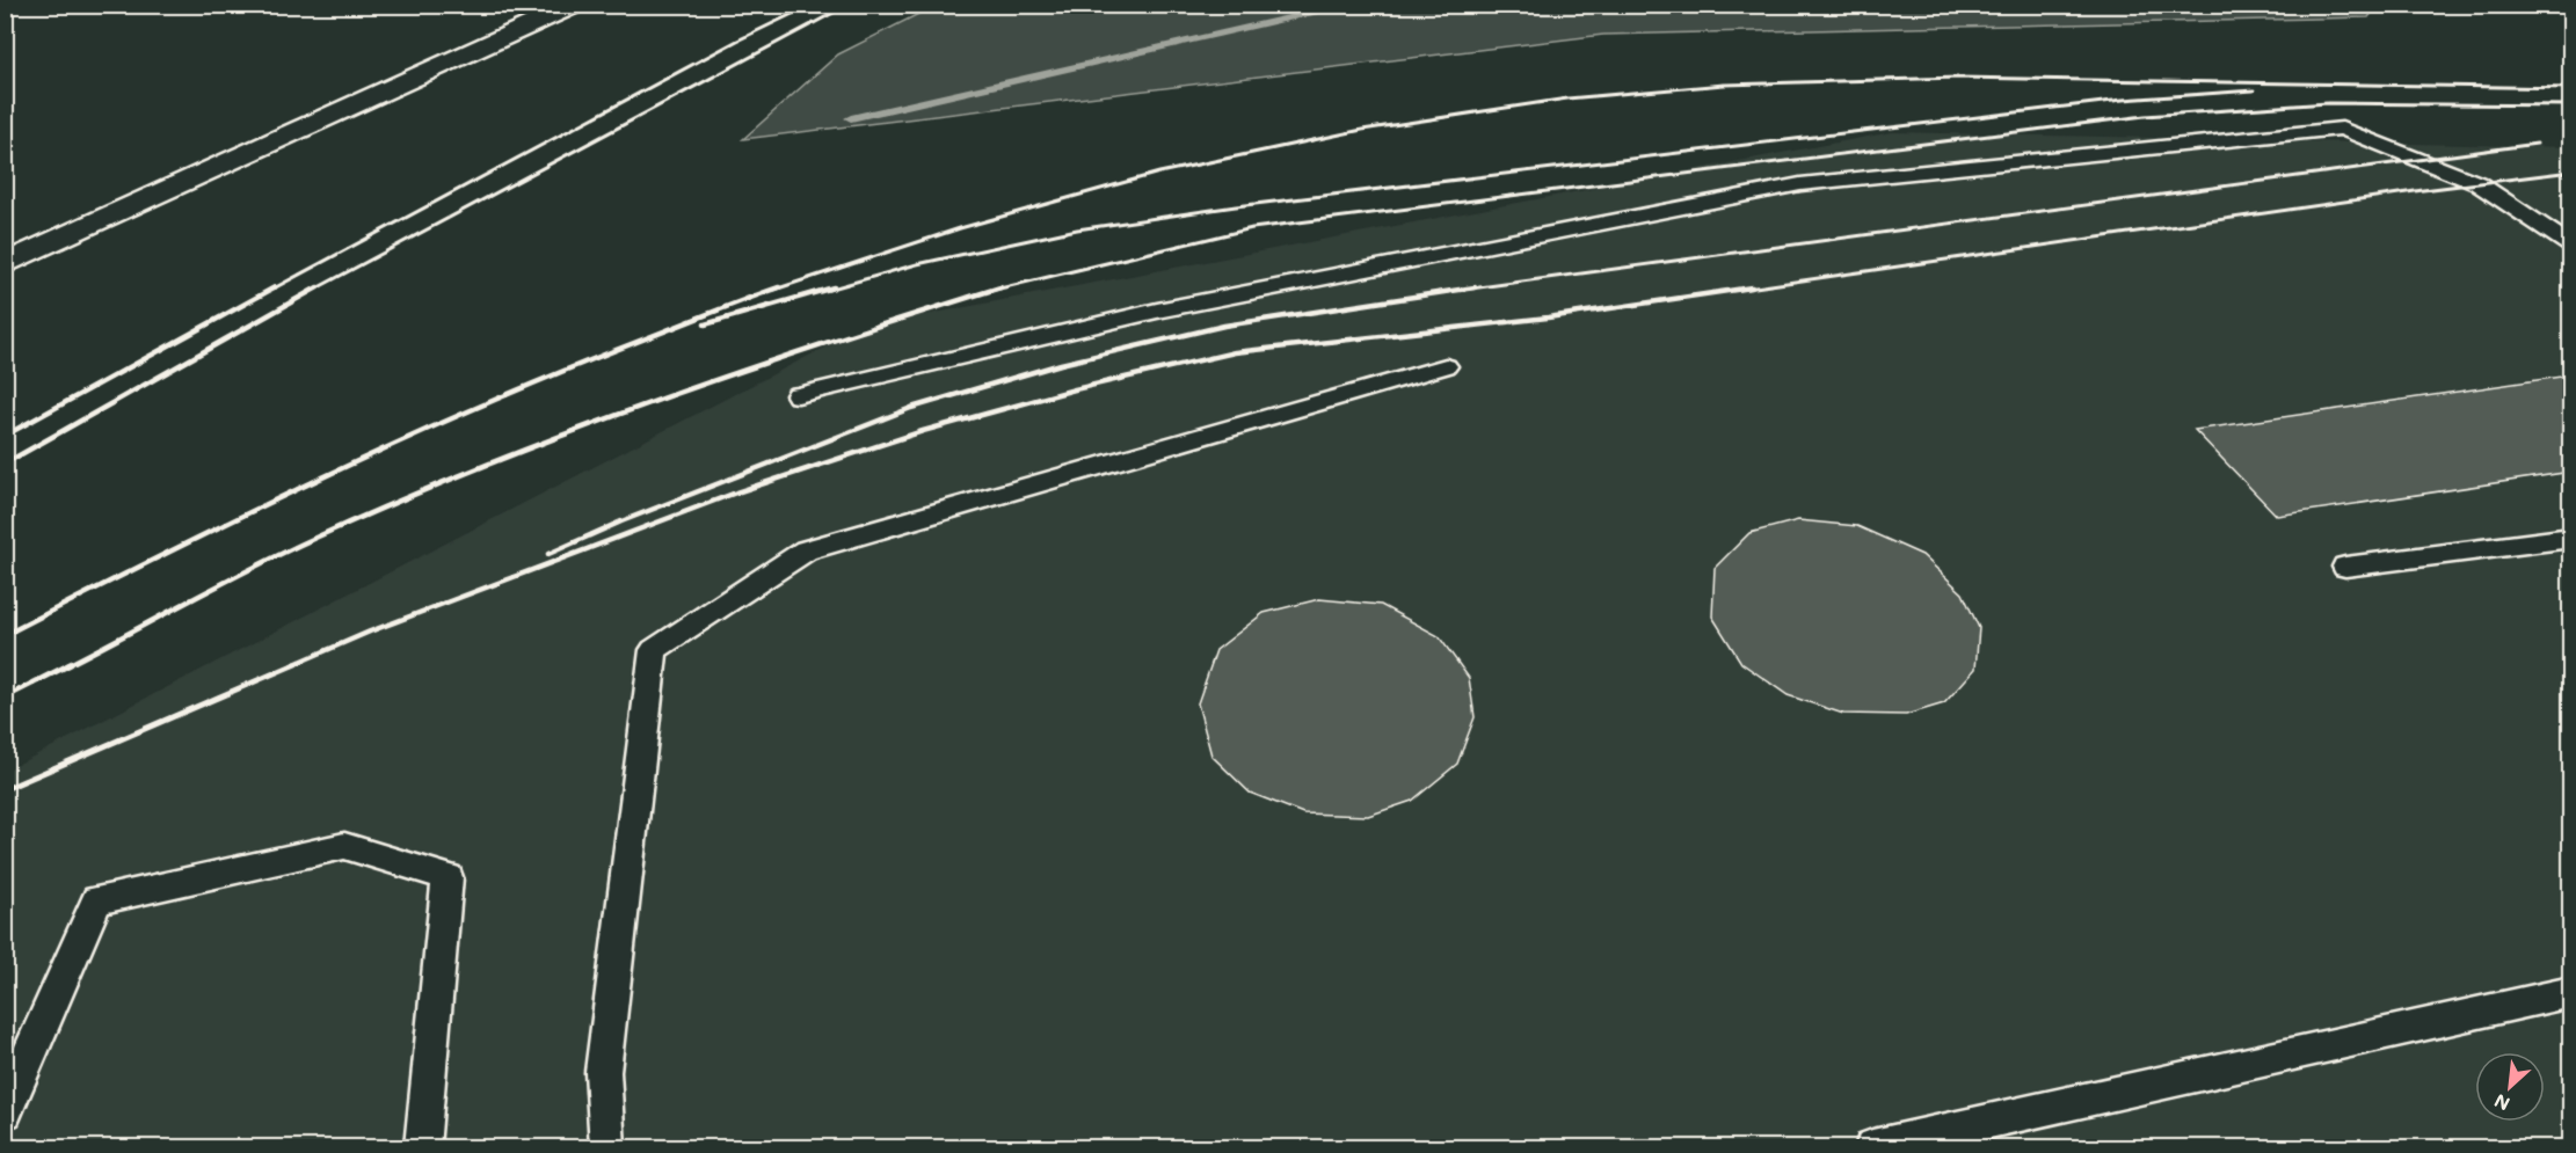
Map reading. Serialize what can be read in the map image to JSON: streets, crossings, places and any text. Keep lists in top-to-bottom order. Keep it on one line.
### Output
{"north":"bottom left"}
